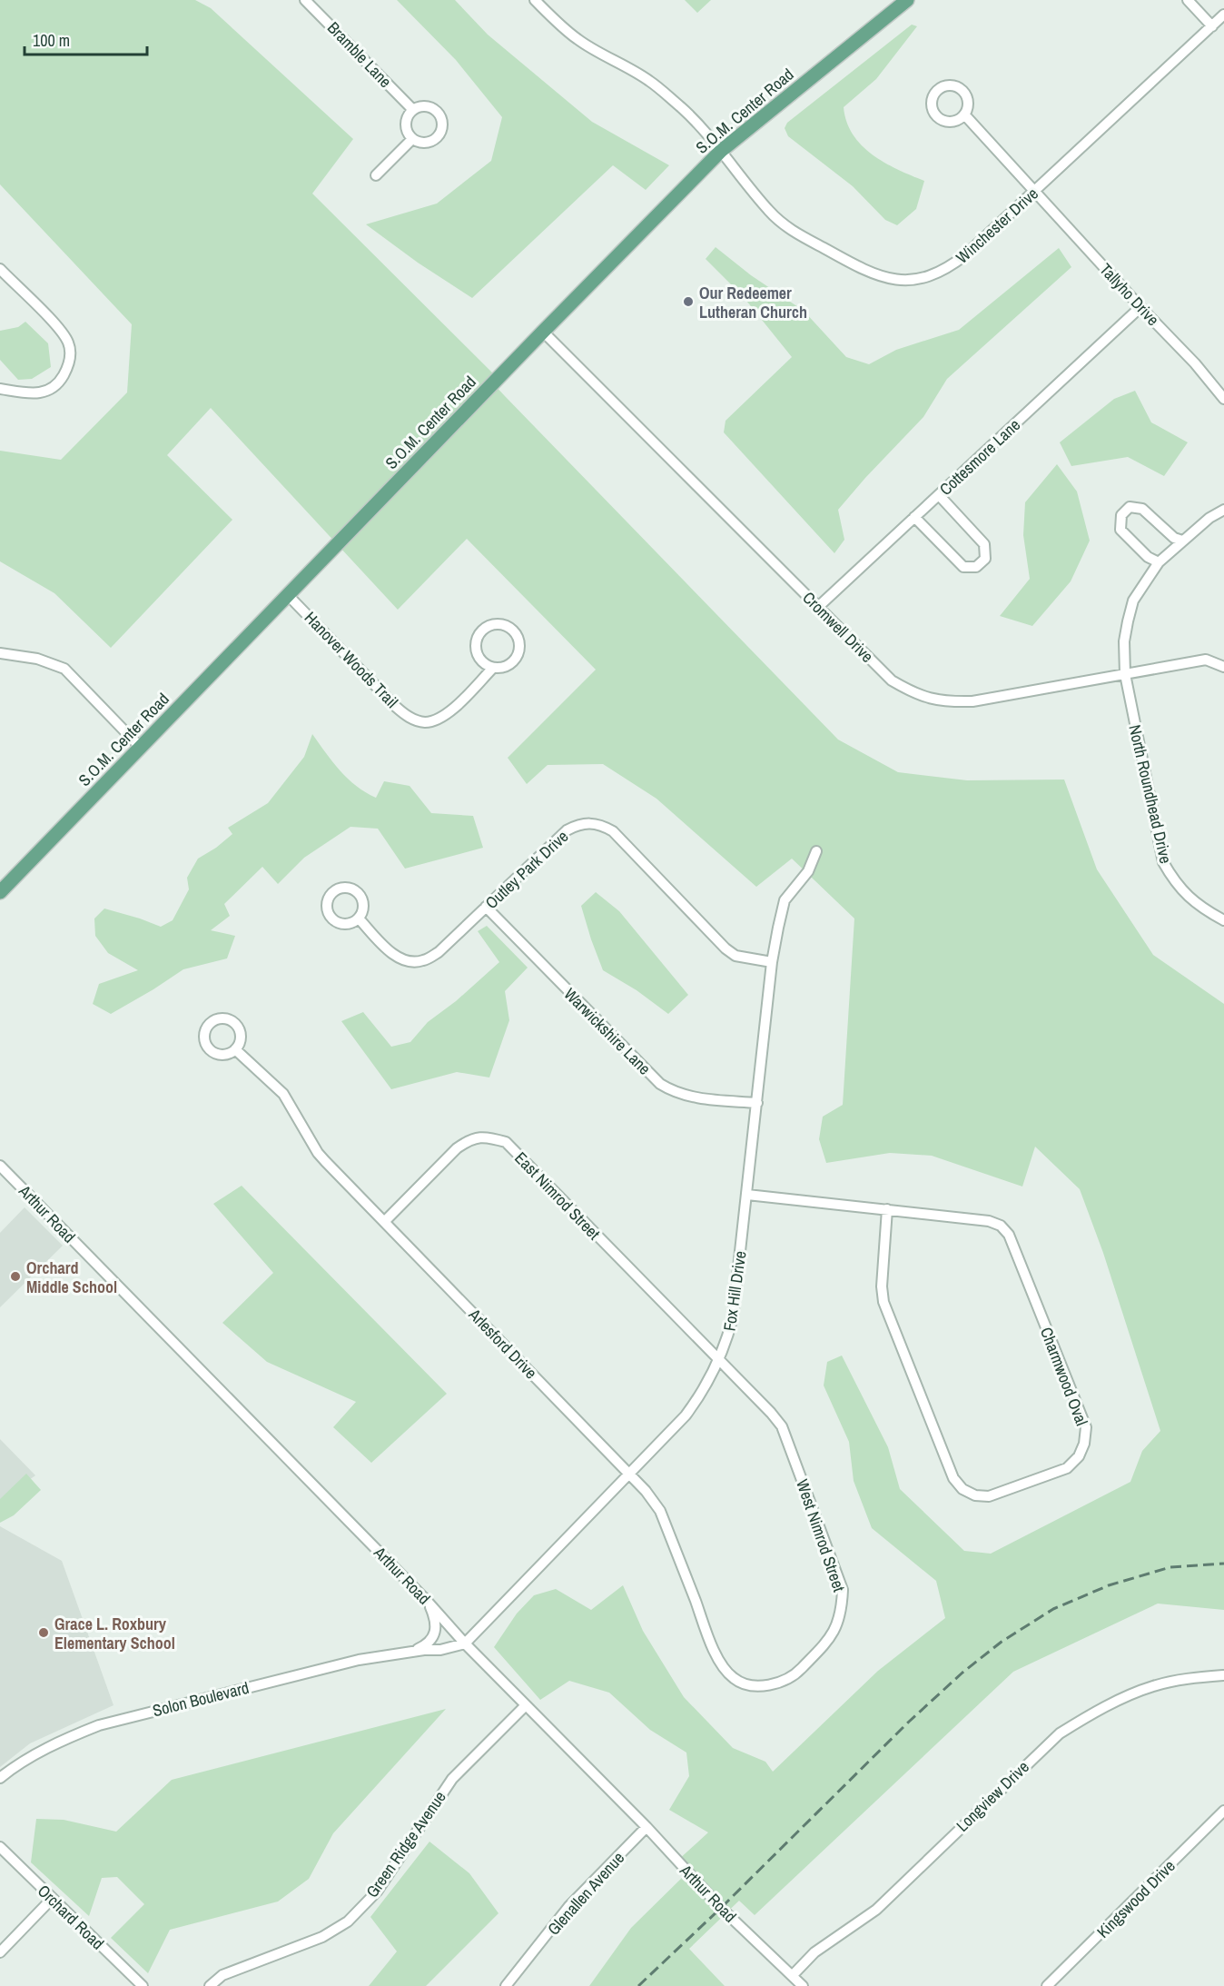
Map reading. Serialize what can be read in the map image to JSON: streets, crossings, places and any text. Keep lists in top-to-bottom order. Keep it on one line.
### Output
{"streets":{"main road":["S.O.M. Center Road"],"street":["Bramble Lane","Winchester Drive","Tallyho Drive","Cottesmore Lane","Cromwell Drive","Hanover Woods Trail","North Roundhead Drive","Outley Park Drive","Warwickshire Lane","East Nimrod Street","Arthur Road","Fox Hill Drive","Arlesford Drive","Charmwood Oval","West Nimrod Street","Solon Boulevard","Longview Drive","Green Ridge Avenue","Glenallen Avenue","Kingswood Drive","Orchard Road"]},"crossings":[["S.O.M. Center Road","Winchester Drive"],["S.O.M. Center Road","Cromwell Drive"],["S.O.M. Center Road","Hanover Woods Trail"],["Winchester Drive","Tallyho Drive"],["Tallyho Drive","Cottesmore Lane"],["Cottesmore Lane","Cromwell Drive"],["Cromwell Drive","North Roundhead Drive"],["Outley Park Drive","Warwickshire Lane"],["Outley Park Drive","Fox Hill Drive"],["Warwickshire Lane","Fox Hill Drive"],["East Nimrod Street","Fox Hill Drive"],["East Nimrod Street","Arlesford Drive"],["East Nimrod Street","West Nimrod Street"],["Arthur Road","Fox Hill Drive"],["Arthur Road","Solon Boulevard"],["Arthur Road","Longview Drive"],["Arthur Road","Green Ridge Avenue"],["Arthur Road","Glenallen Avenue"],["Fox Hill Drive","Arlesford Drive"],["Fox Hill Drive","Charmwood Oval"],["Fox Hill Drive","West Nimrod Street"],["Fox Hill Drive","Solon Boulevard"],["Arlesford Drive","West Nimrod Street"]],"places":["Our Redeemer Lutheran Church","Orchard Middle School","Grace L. Roxbury Elementary School"],"scale_bar":"100 m"}
